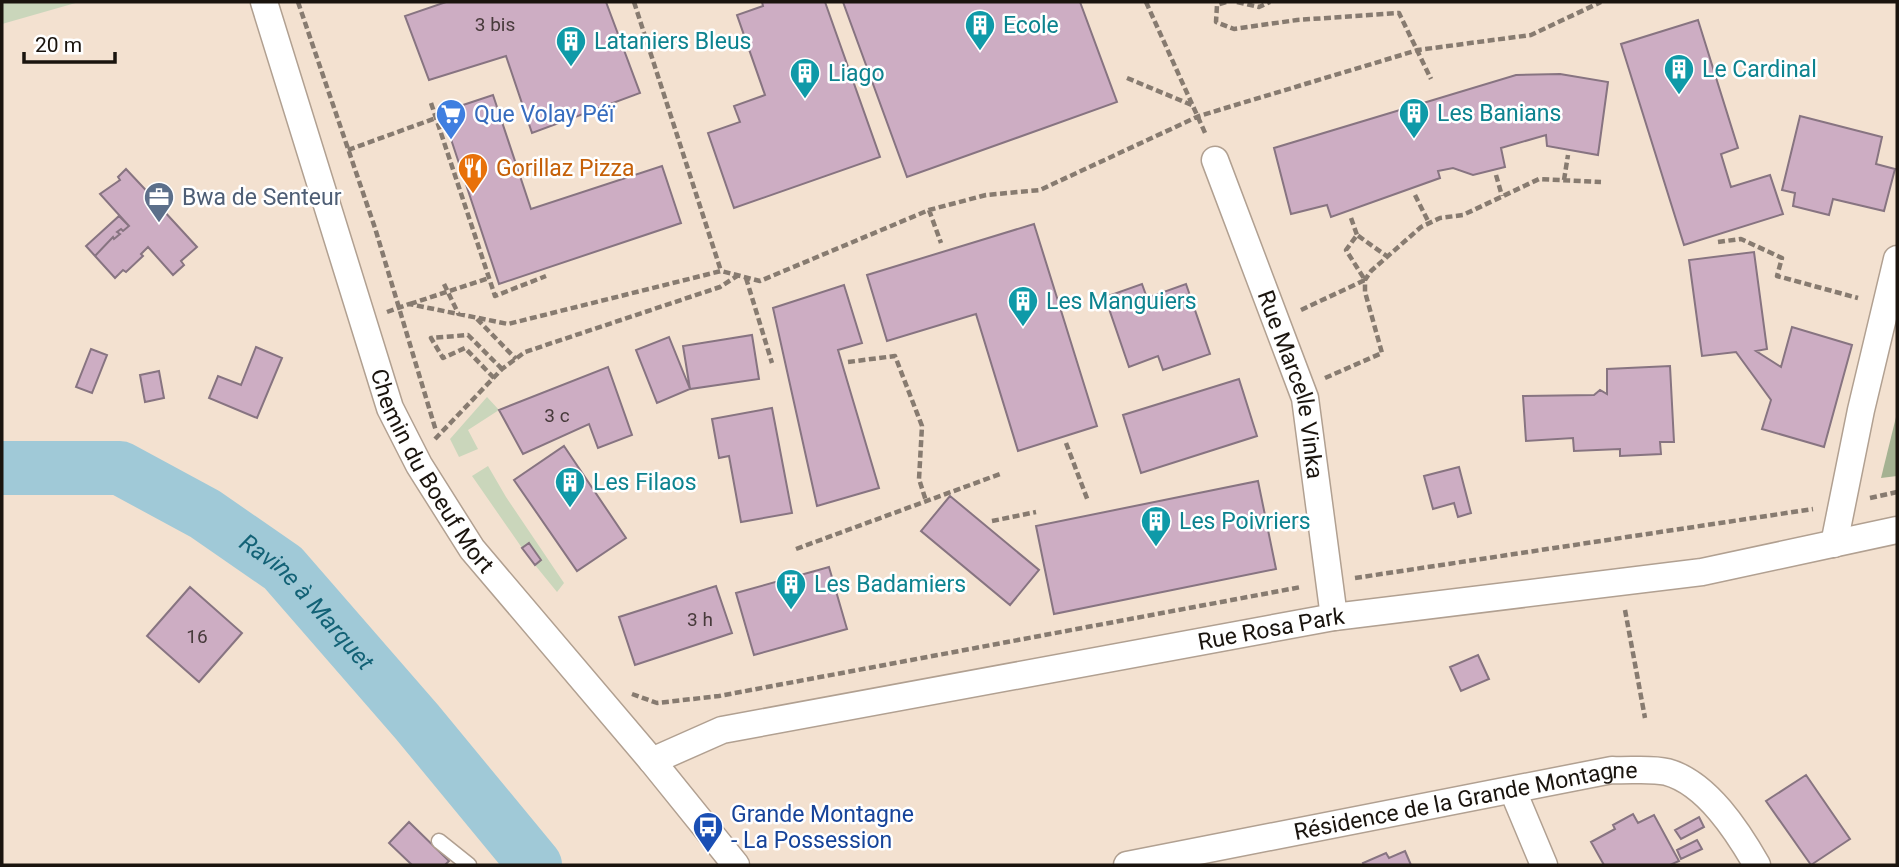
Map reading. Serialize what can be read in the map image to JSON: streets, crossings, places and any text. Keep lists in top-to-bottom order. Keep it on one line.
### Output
{"streets":{"street":["Rue Marcelle Vinka","Chemin du Boeuf Mort","Rue Rosa Park","Résidence de la Grande Montagne"]},"crossings":[["Rue Marcelle Vinka","Rue Rosa Park"],["Chemin du Boeuf Mort","Rue Rosa Park"]],"water":["Ravine à Marquet"],"places":{"building":["Ecole","Lataniers Bleus","Le Cardinal","Liago","Les Banians","Les Manguiers","Les Filaos","Les Poivriers","Les Badamiers"],"supermarket":["Que Volay Péï"],"restaurant":["Gorillaz Pizza"],"office":["Bwa de Senteur"],"bus stop":["Grande Montagne - La Possession"]},"house_numbers":["3 bis","3 c","3 h","16"],"scale_bar":"20 m"}
